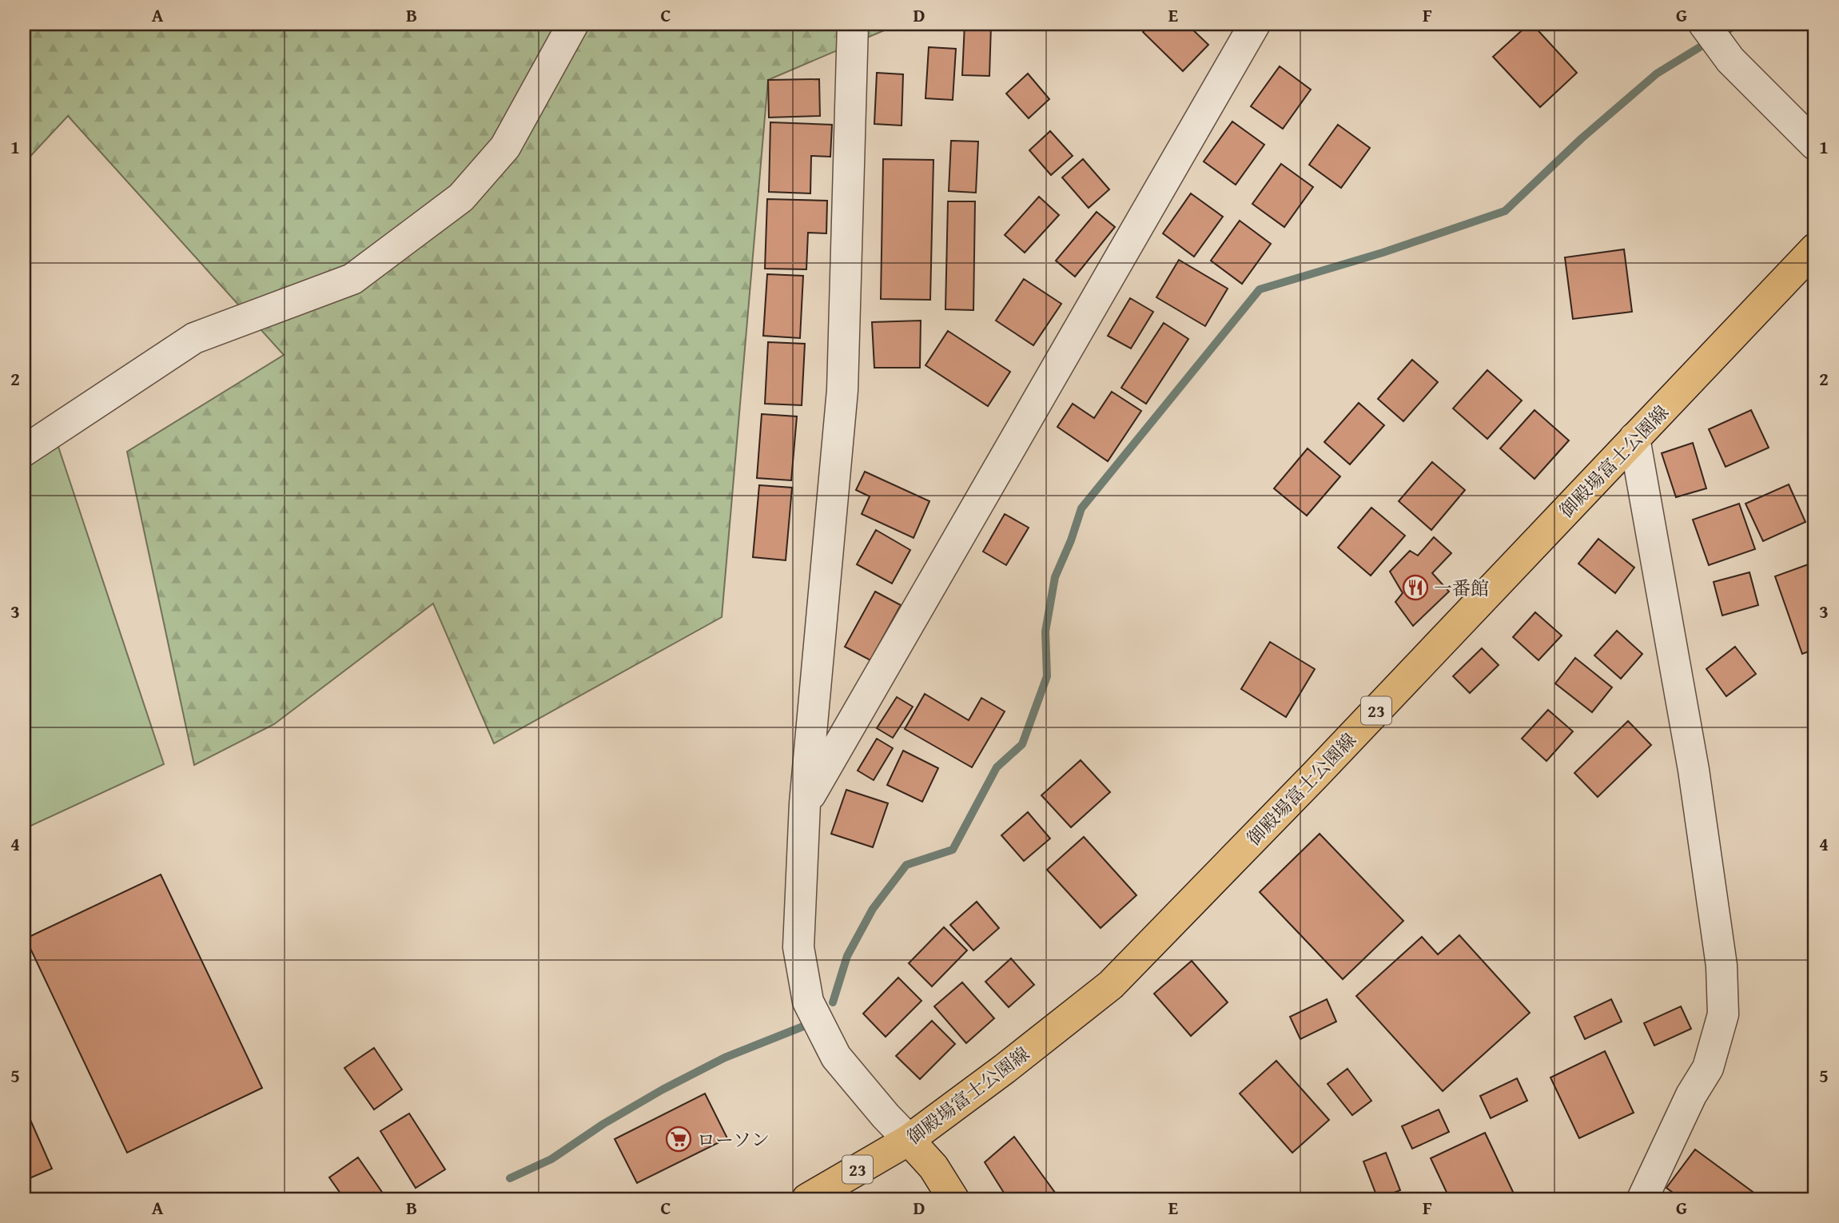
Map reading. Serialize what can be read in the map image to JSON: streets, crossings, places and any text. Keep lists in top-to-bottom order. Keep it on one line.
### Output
{"streets":{"main road":["御殿場富士公園線","23"]},"places":{"restaurant":["一番館"],"supermarket":["ローソン"]},"grid":{"columns":["A","B","C","D","E","F","G"],"rows":["1","2","3","4","5"]}}
